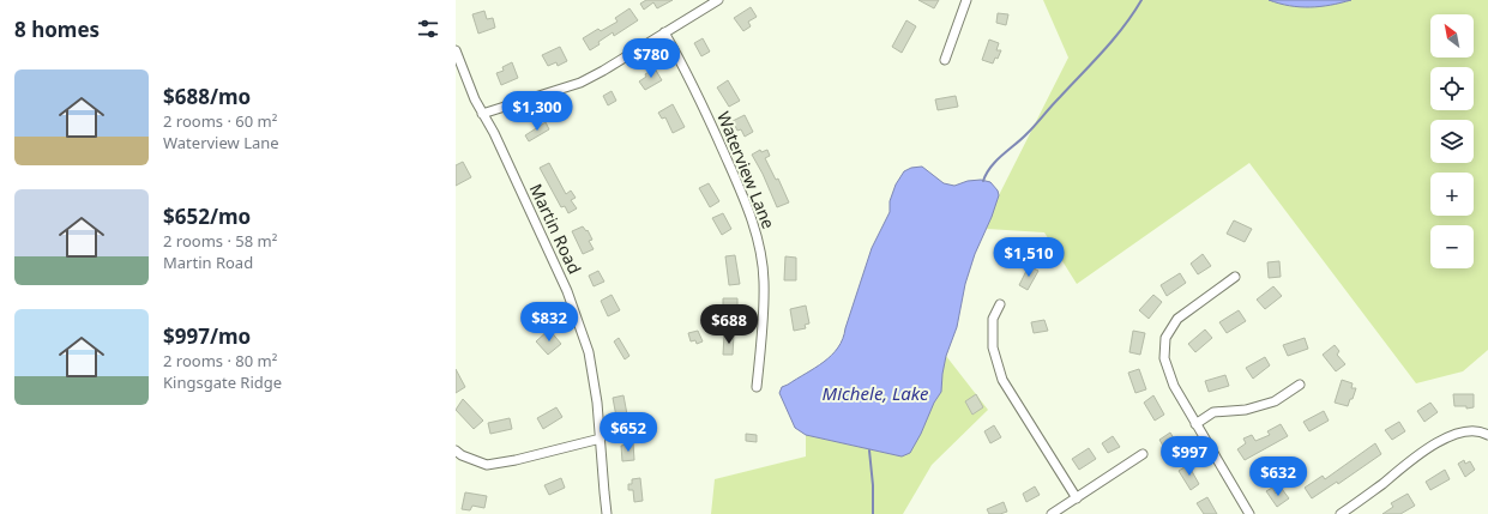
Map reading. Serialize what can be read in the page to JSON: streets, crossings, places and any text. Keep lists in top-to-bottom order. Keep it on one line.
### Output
{"streets":{"street":["Waterview Lane","Martin Road"]},"water":["Michele, Lake"],"north":"top left","page":{"heading":"8 homes","map_buttons":["+","−"],"price":["$780","$1,300","$1,510","$832","$688","$652","$997","$632"],"list":[{"name":"$688/mo","note":"2 rooms · 60 m² · Waterview Lane"},{"name":"$652/mo","note":"2 rooms · 58 m² · Martin Road"},{"name":"$997/mo","note":"2 rooms · 80 m² · Kingsgate Ridge"}]}}
